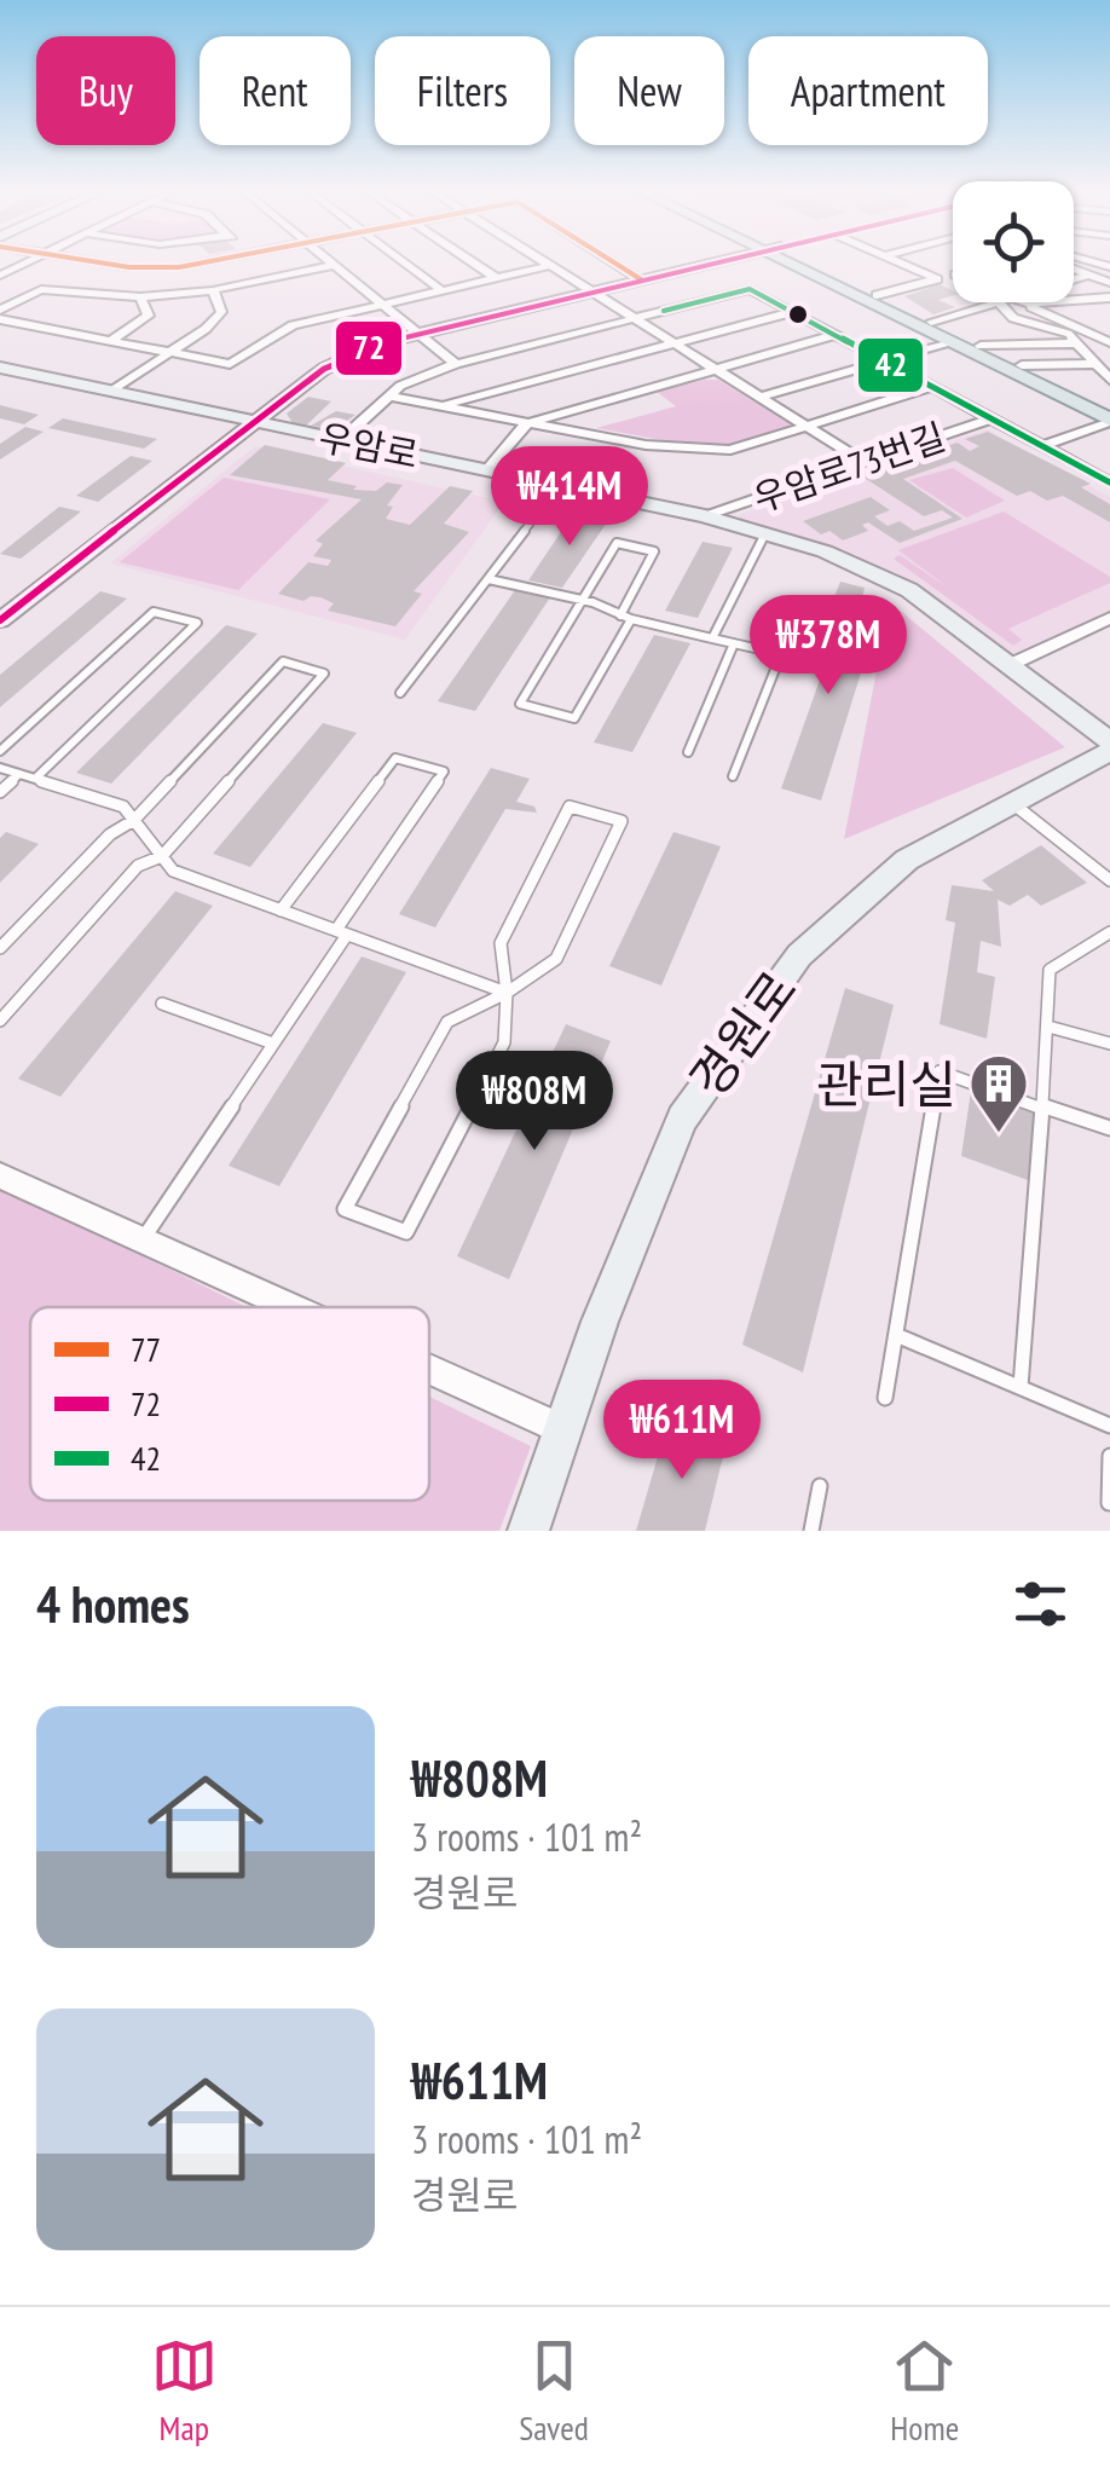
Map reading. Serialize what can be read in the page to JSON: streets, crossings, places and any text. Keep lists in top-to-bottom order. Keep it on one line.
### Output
{"streets":{"street":["우암로","우암로73번길","경원로"]},"crossings":[["우암로","우암로73번길"]],"places":{"building":["관리실"]},"lines":["transit line 77","transit line 72","transit line 42"],"legend":["77","72","42"],"page":{"chip":["Buy","Rent","Filters","New","Apartment"],"price":["₩414M","₩378M","₩808M","₩611M"],"heading":"4 homes","list":[{"name":"₩808M","note":"3 rooms · 101 m² · 경원로"},{"name":"₩611M","note":"3 rooms · 101 m² · 경원로"}],"tabs":["Map","Saved","Home"]}}
